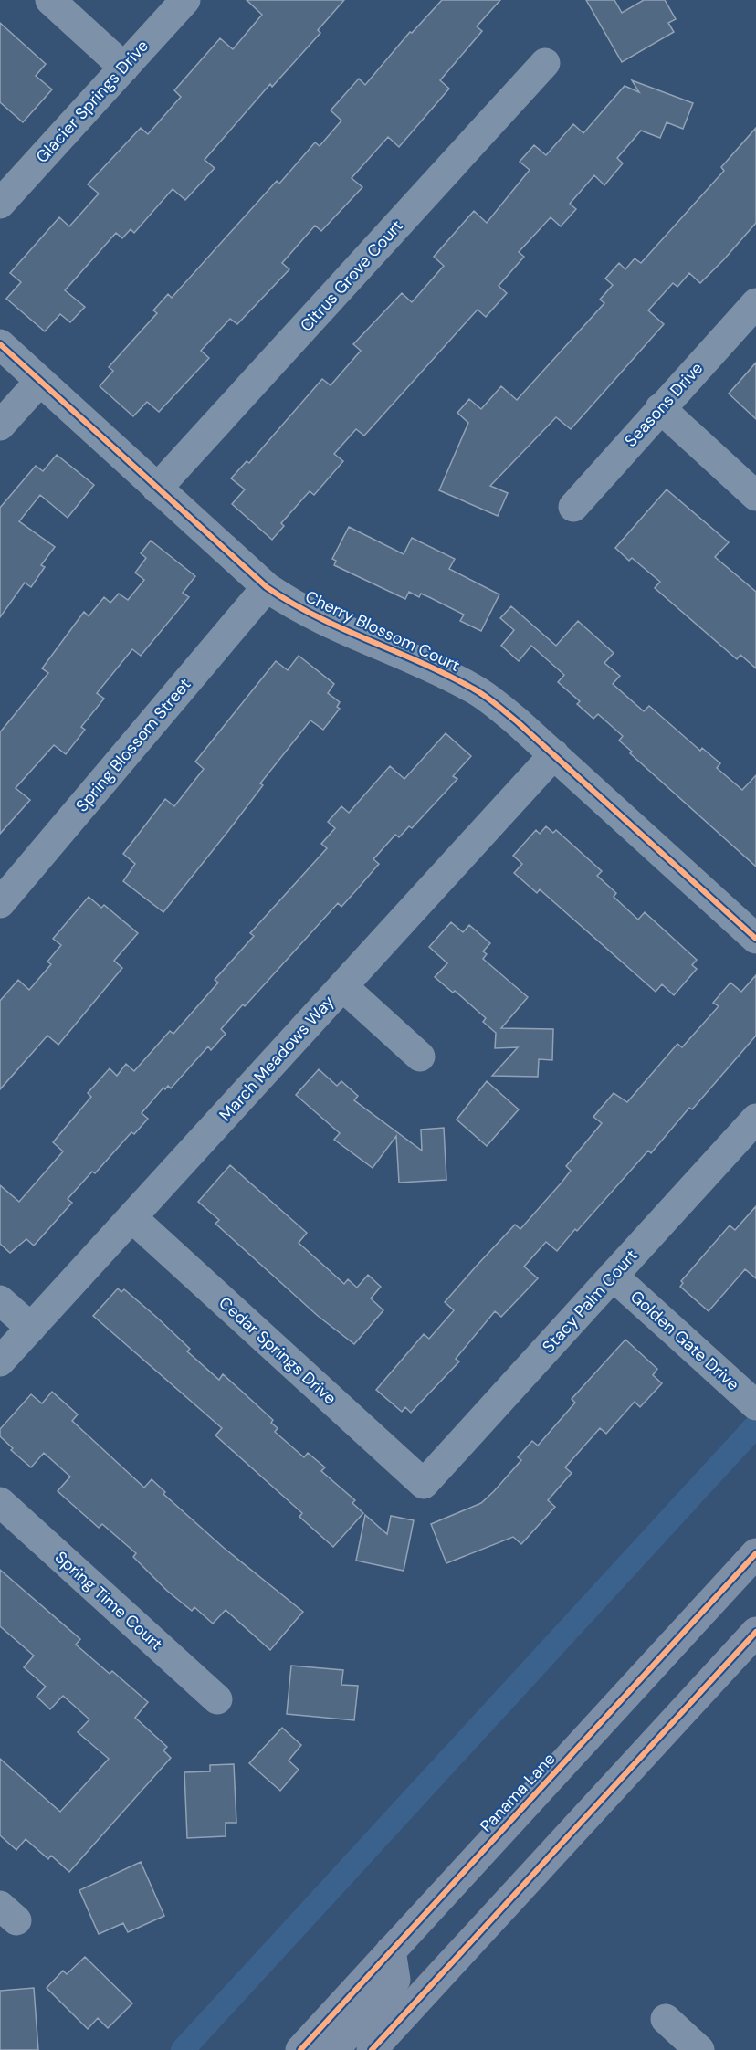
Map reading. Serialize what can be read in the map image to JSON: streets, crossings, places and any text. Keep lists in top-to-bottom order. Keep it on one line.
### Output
{"streets":{"main road":["Panama Lane"],"street":["Glacier Springs Drive","Citrus Grove Court","Seasons Drive","Cherry Blossom Court","Spring Blossom Street","March Meadows Way","Stacy Palm Court","Golden Gate Drive","Cedar Springs Drive","Spring Time Court"]},"crossings":[["Citrus Grove Court","Cherry Blossom Court"],["Cherry Blossom Court","Spring Blossom Street"],["Cherry Blossom Court","March Meadows Way"],["March Meadows Way","Cedar Springs Drive"],["Stacy Palm Court","Golden Gate Drive"],["Stacy Palm Court","Cedar Springs Drive"]]}
